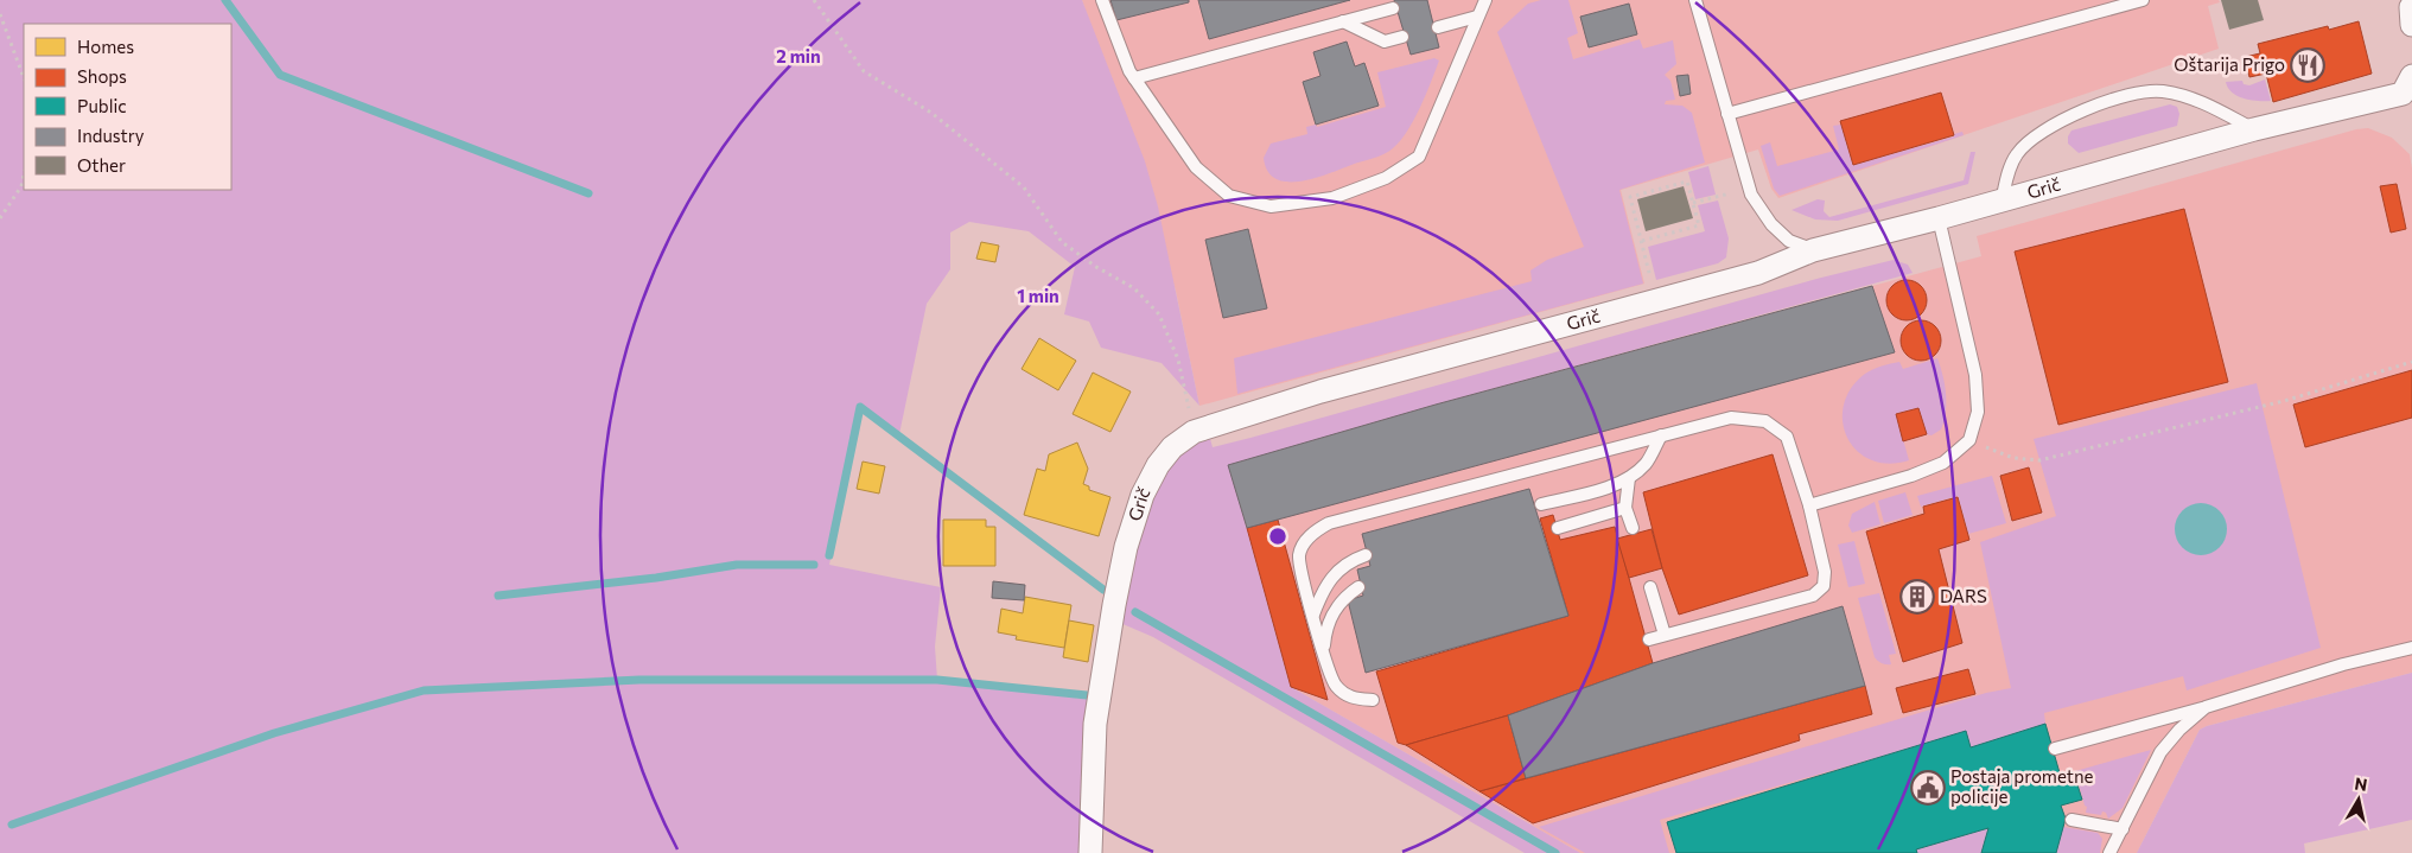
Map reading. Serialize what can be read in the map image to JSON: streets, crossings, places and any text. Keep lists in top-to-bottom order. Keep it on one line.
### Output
{"streets":{"street":["Grič"]},"places":{"restaurant":["Oštarija Prigo"],"building":["DARS"],"public building":["Postaja prometne policije"]},"legend":["Homes","Shops","Public","Industry","Other"],"north":"top","rings":["2 min","1 min"]}
